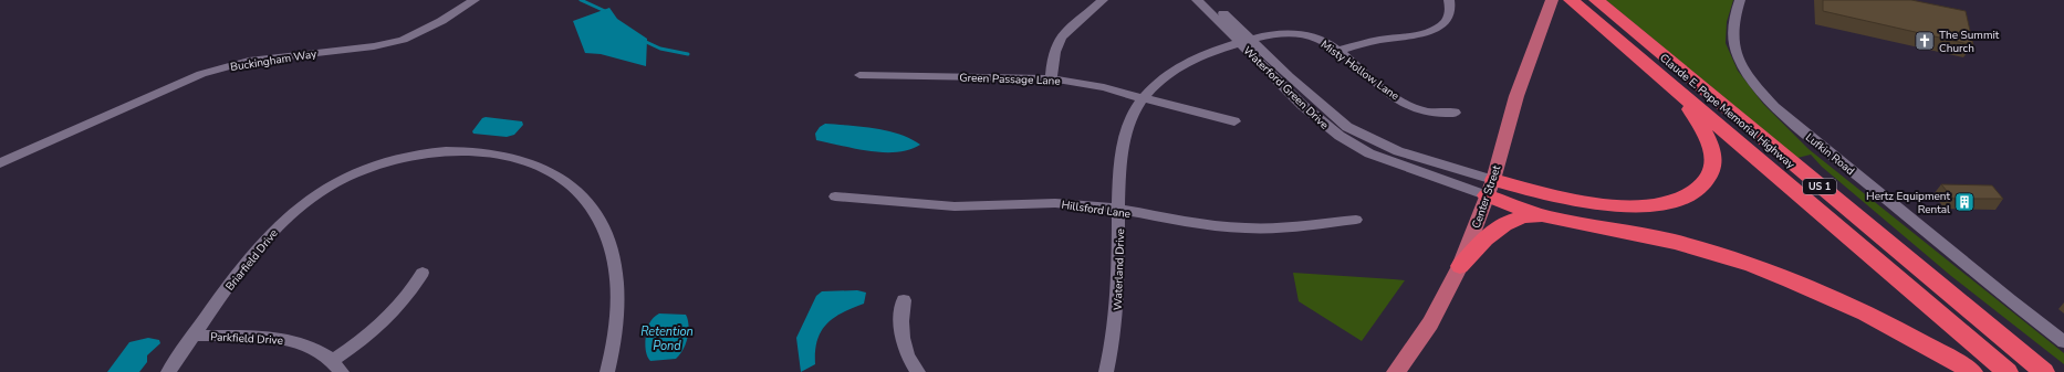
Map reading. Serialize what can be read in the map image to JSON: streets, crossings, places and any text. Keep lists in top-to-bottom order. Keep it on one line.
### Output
{"streets":{"highway":["Claude E. Pope Memorial Highway","US 1"],"main road":["Center Street"],"street":["Buckingham Way","Misty Hollow Lane","Green Passage Lane","Waterford Green Drive","Lufkin Road","Hillsford Lane","Briarfield Drive","Waterland Drive","Parkfield Drive"]},"crossings":[["Misty Hollow Lane","Waterford Green Drive"],["Misty Hollow Lane","Waterland Drive"],["Green Passage Lane","Waterland Drive"],["Waterford Green Drive","Center Street"],["Waterford Green Drive","Waterland Drive"],["Hillsford Lane","Waterland Drive"],["Briarfield Drive","Parkfield Drive"]],"water":["Retention Pond"],"places":{"church":["The Summit Church"],"building":["Hertz Equipment Rental"]}}
